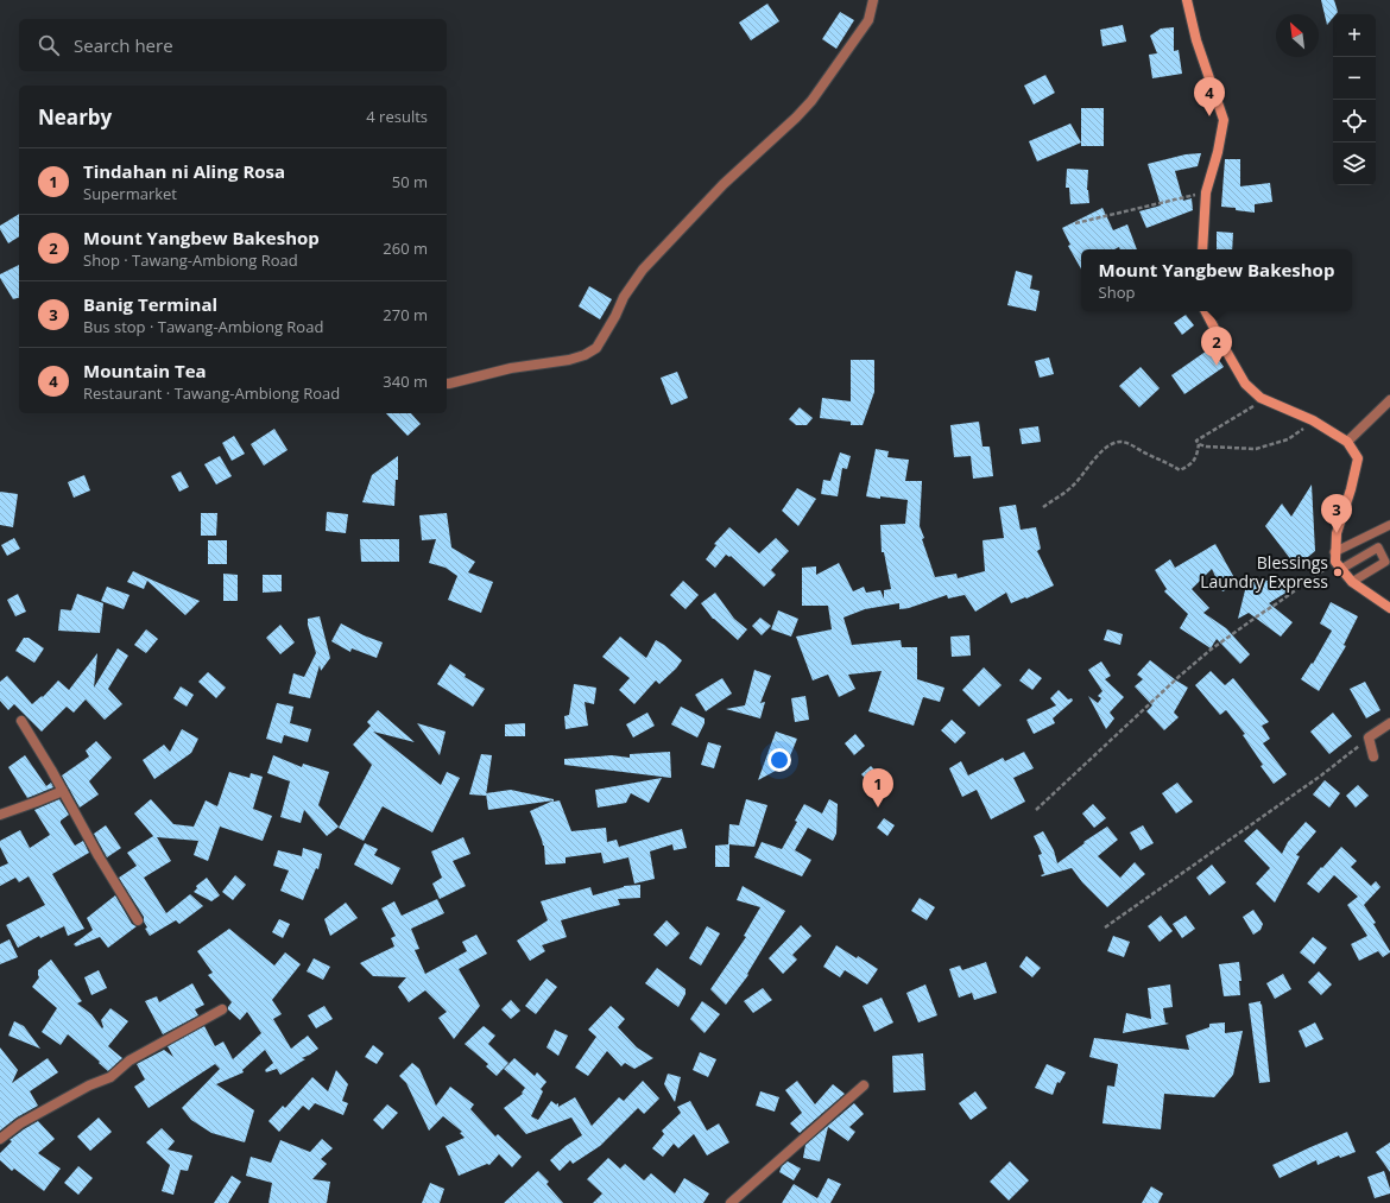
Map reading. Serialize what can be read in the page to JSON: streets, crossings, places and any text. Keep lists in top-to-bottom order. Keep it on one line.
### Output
{"places":["Blessings Laundry Express"],"north":"top left","page":{"map_buttons":["+","−"],"search":"Search here","pins":["4","2","3","1"],"heading":["Nearby","4 results"],"list":[{"mark":"1","name":"Tindahan ni Aling Rosa","note":"Supermarket","value":"50 m"},{"mark":"2","name":"Mount Yangbew Bakeshop","note":"Shop · Tawang-Ambiong Road","value":"260 m"},{"mark":"3","name":"Banig Terminal","note":"Bus stop · Tawang-Ambiong Road","value":"270 m"},{"mark":"4","name":"Mountain Tea","note":"Restaurant · Tawang-Ambiong Road","value":"340 m"}],"popup":["Mount Yangbew Bakeshop","Shop"]}}
